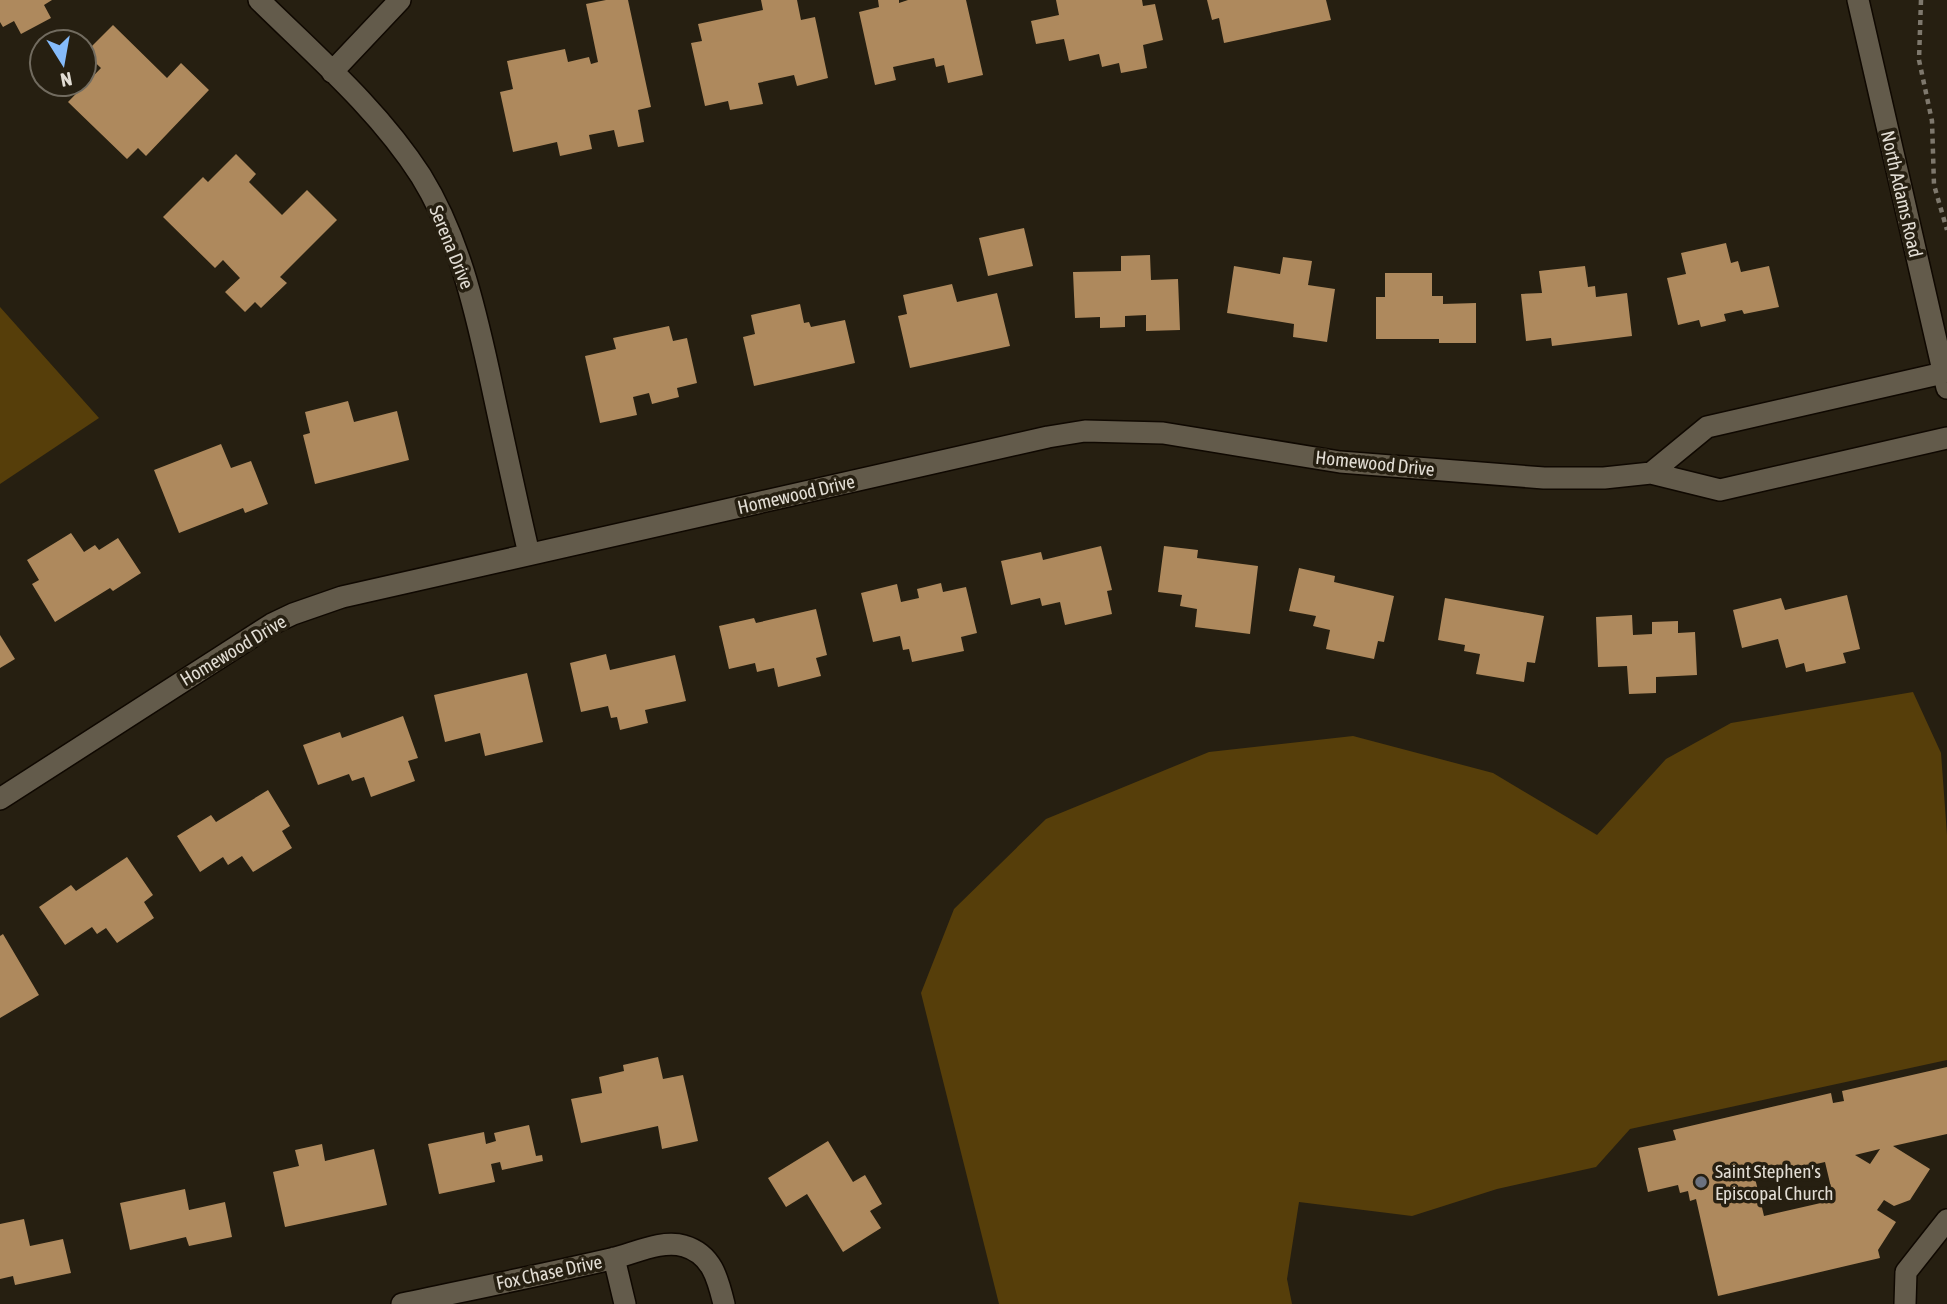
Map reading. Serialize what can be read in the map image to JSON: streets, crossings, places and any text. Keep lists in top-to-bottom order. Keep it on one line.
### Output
{"streets":{"street":["North Adams Road","Serena Drive","Homewood Drive","Fox Chase Drive"]},"crossings":[["Serena Drive","Homewood Drive"]],"places":["Saint Stephen's Episcopal Church"],"north":"bottom"}
